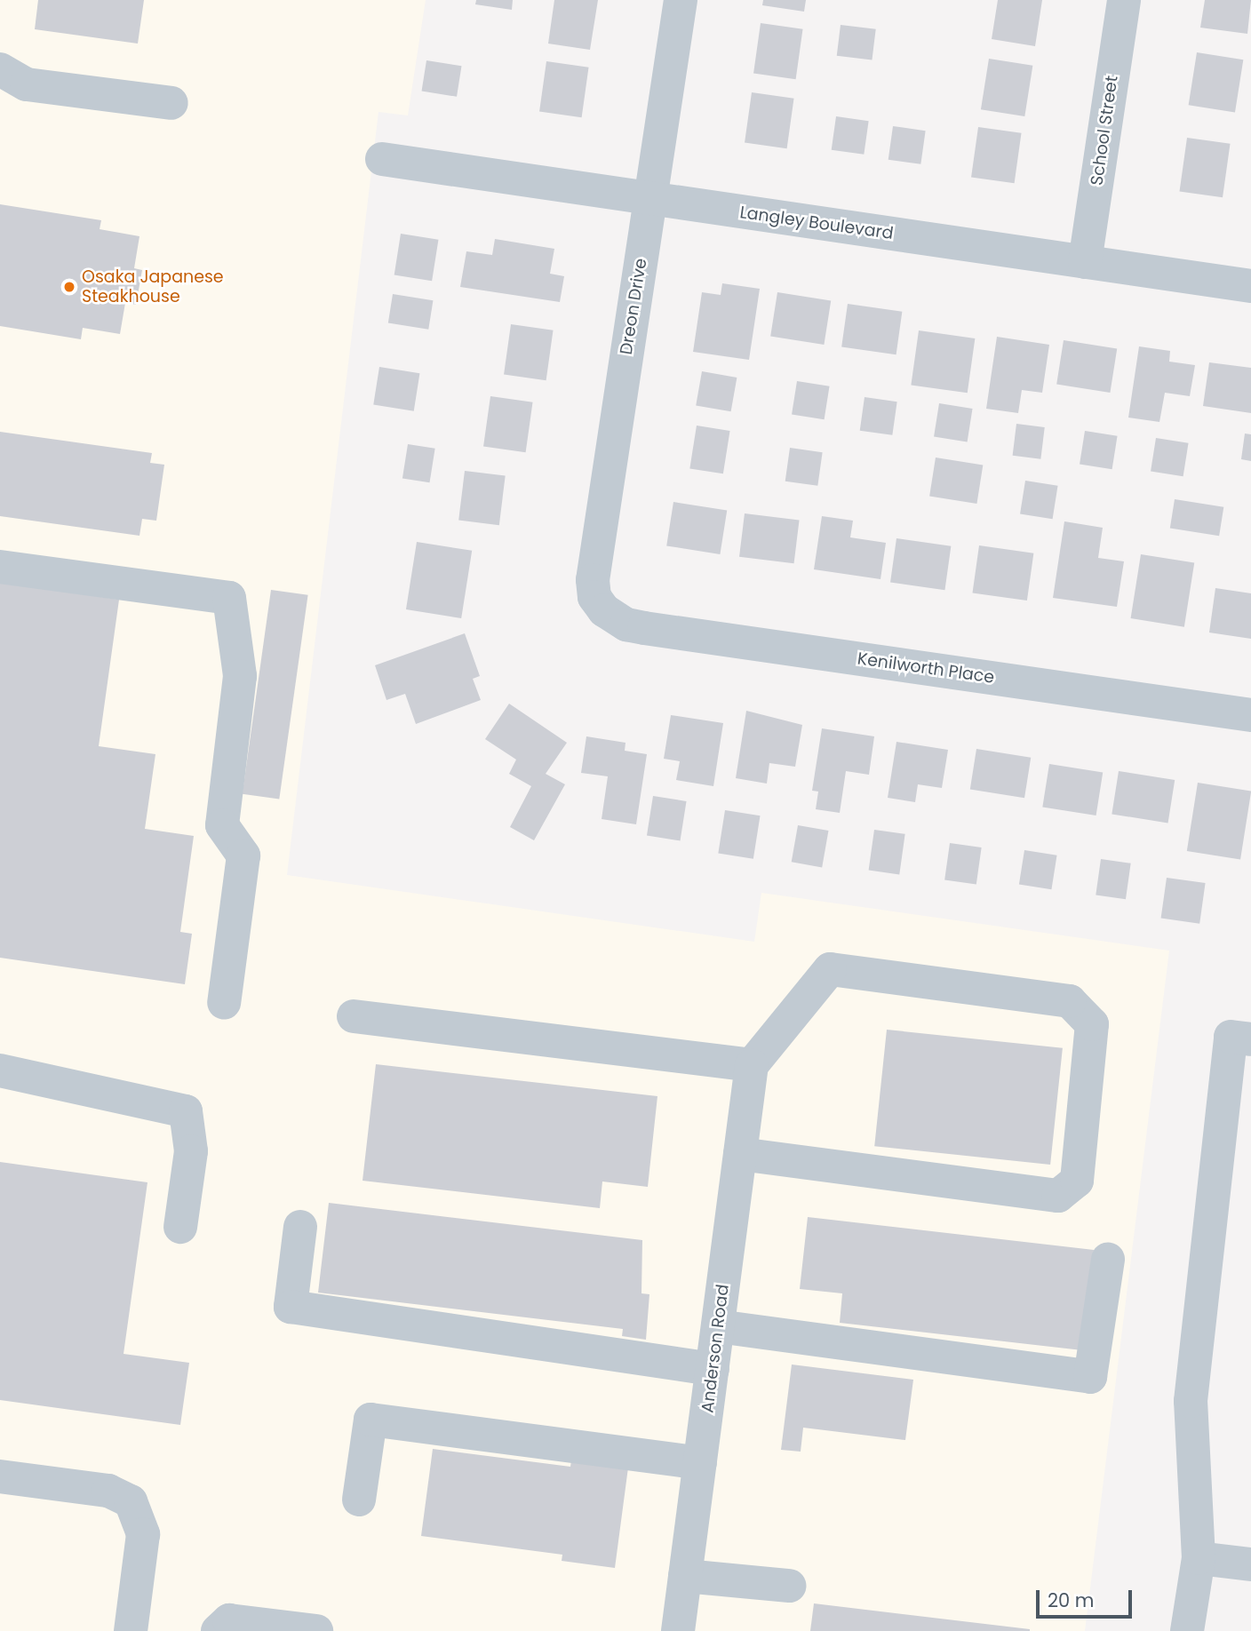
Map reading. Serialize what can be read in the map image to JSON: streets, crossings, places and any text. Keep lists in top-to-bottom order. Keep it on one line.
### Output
{"streets":{"street":["School Street","Langley Boulevard","Dreon Drive","Kenilworth Place","Anderson Road"]},"crossings":[["School Street","Langley Boulevard"],["Langley Boulevard","Dreon Drive"],["Dreon Drive","Kenilworth Place"]],"places":["Osaka Japanese Steakhouse"],"scale_bar":"20 m"}
